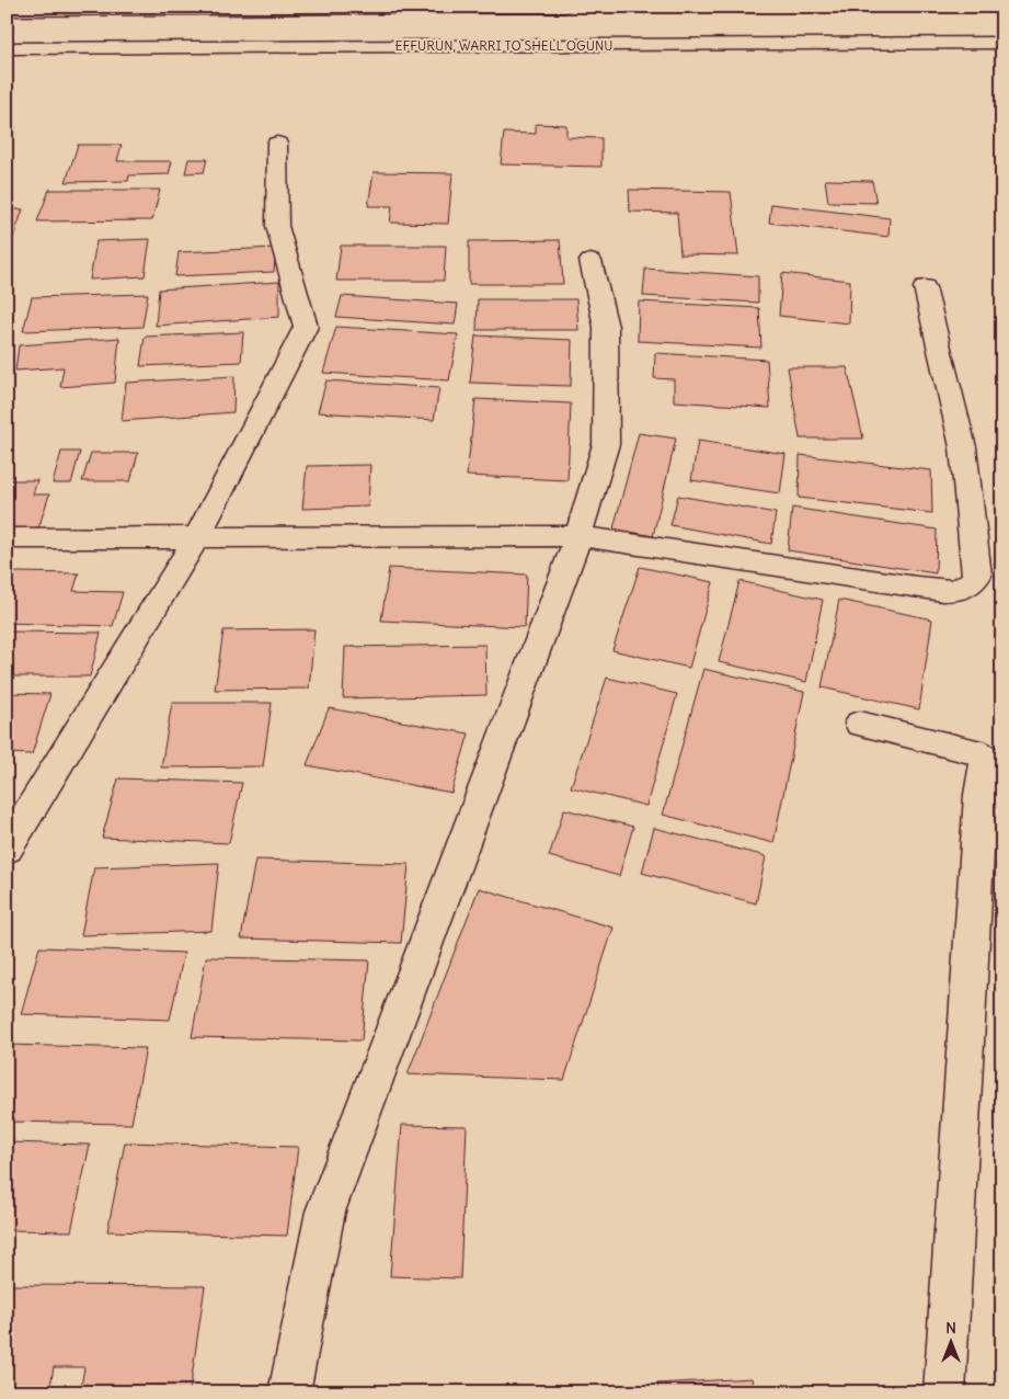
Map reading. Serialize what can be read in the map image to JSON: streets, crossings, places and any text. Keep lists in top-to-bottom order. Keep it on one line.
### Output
{"streets":{"street":["EFFURUN, WARRI TO SHELL OGUNU"]},"north":"top"}
